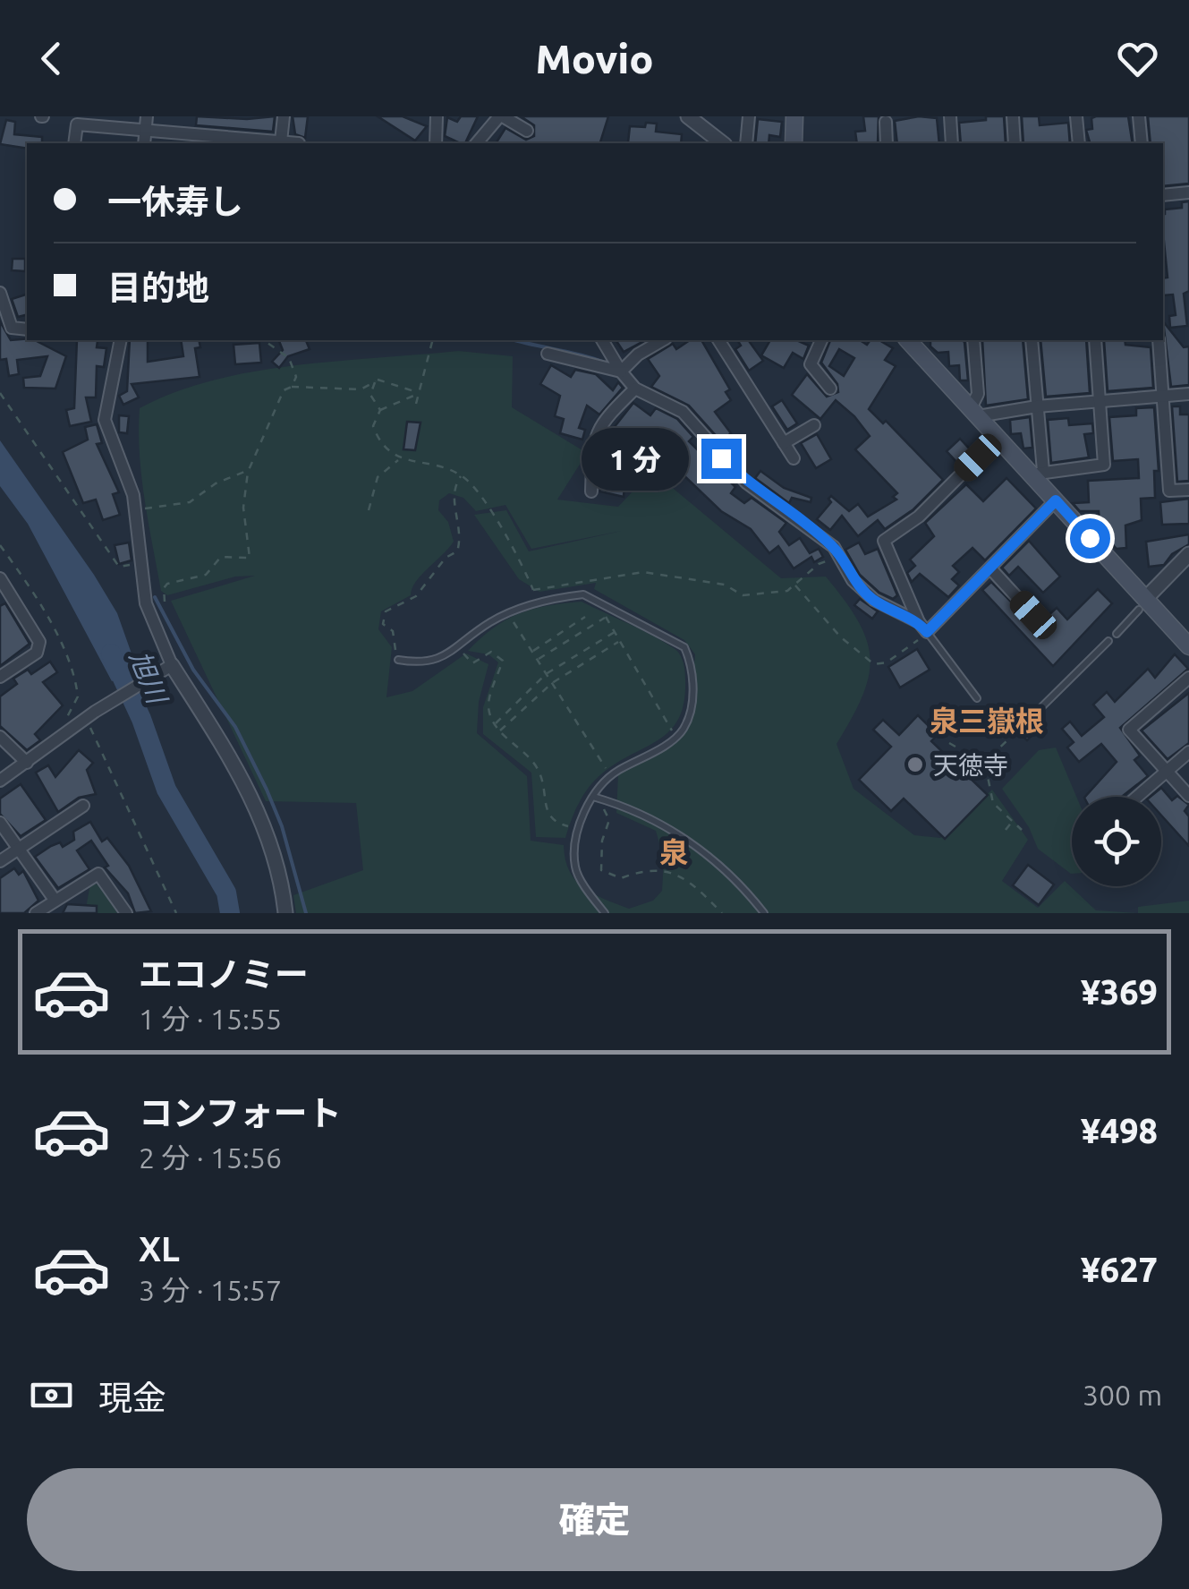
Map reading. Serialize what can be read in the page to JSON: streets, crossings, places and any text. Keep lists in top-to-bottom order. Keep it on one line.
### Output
{"districts":["泉三嶽根","泉"],"water":["旭川"],"places":["天徳寺"],"page":{"header":"Movio","banner":["一休寿し","目的地"],"bubble":"1 分","list":[{"name":"エコノミー","note":"1 分 · 15:55","value":"¥369"},{"name":"コンフォート","note":"2 分 · 15:56","value":"¥498"},{"name":"XL","note":"3 分 · 15:57","value":"¥627"}],"pay":["現金","300 m"],"buttons":"確定"}}
